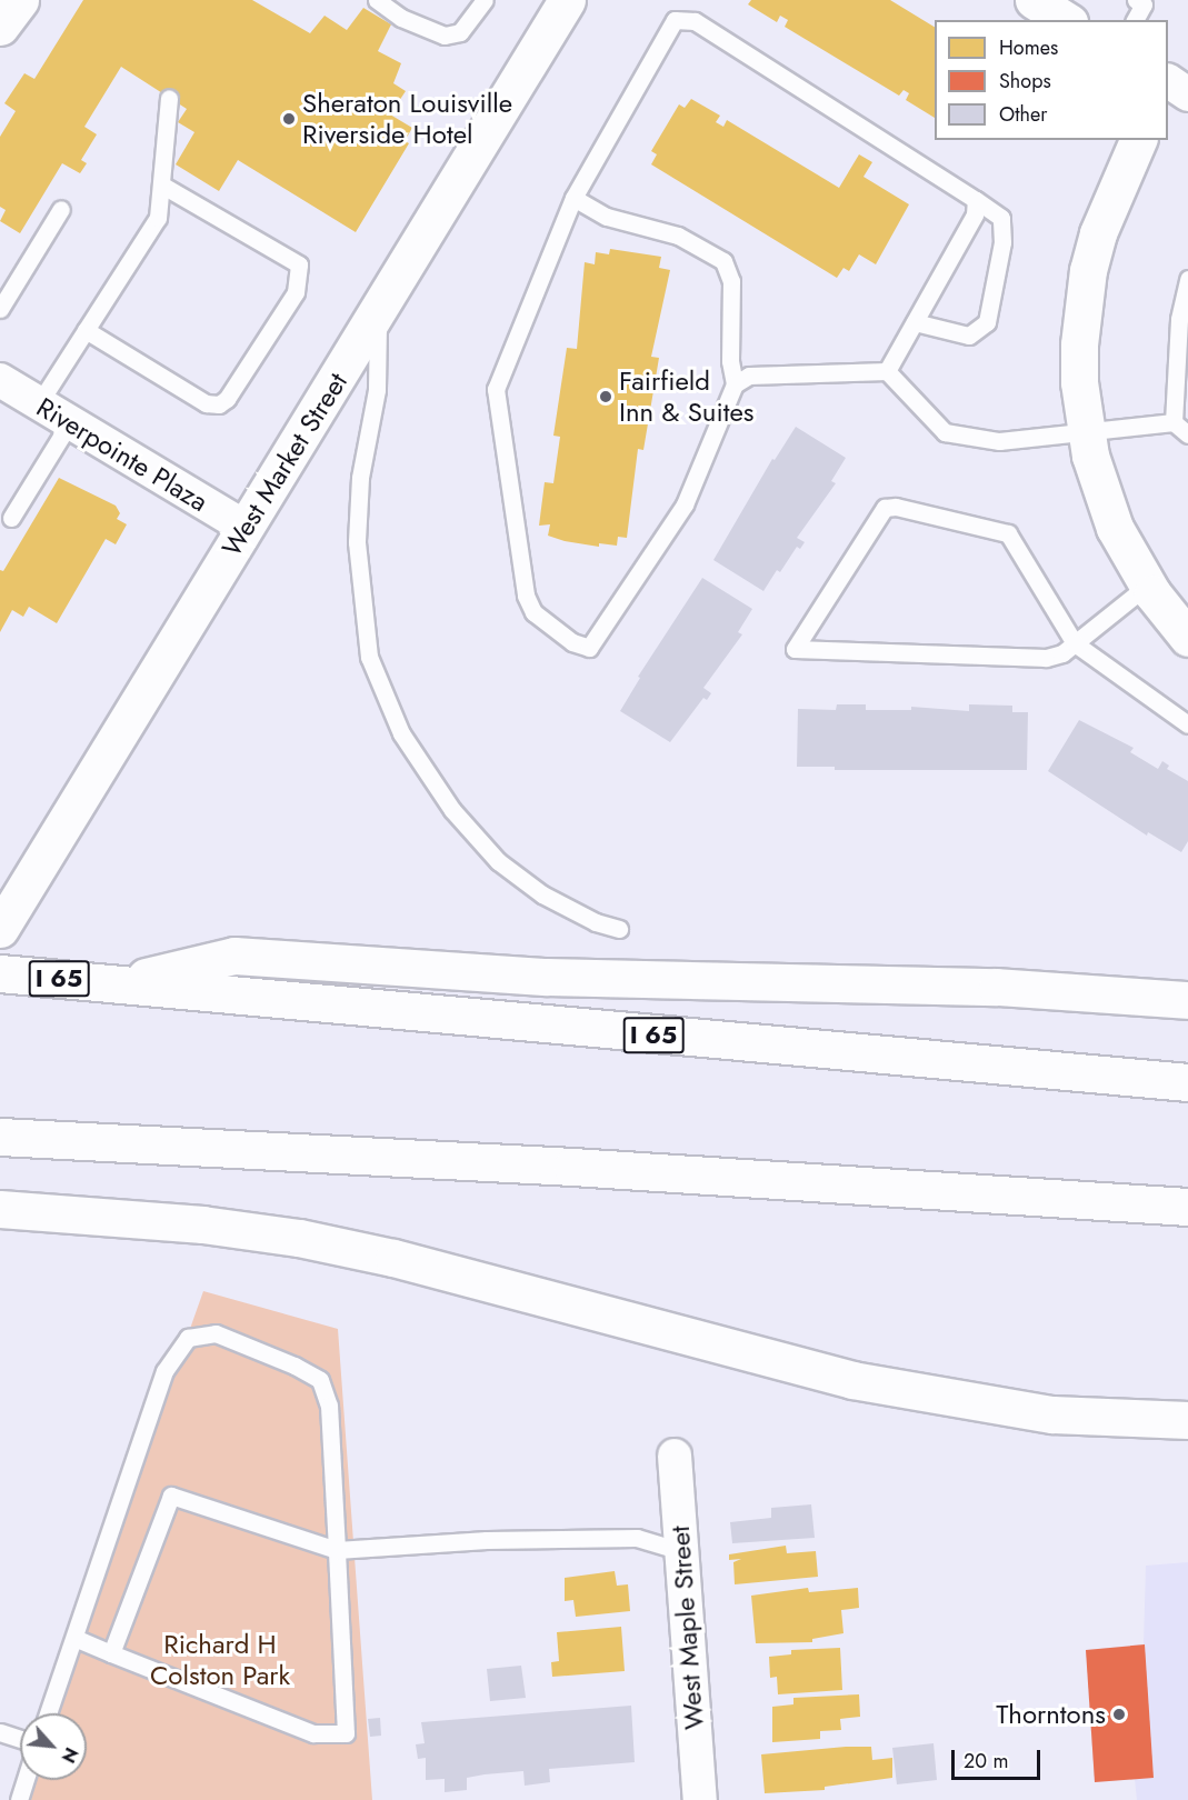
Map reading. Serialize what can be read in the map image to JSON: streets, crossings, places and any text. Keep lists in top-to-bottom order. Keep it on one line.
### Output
{"streets":{"main road":["West Market Street","I 65"],"street":["Riverpointe Plaza","West Maple Street"]},"crossings":[["Riverpointe Plaza","West Market Street"]],"parks":["Richard H Colston Park"],"places":["Sheraton Louisville Riverside Hotel","Fairfield Inn & Suites","Thorntons"],"legend":["Homes","Shops","Other"],"scale_bar":"20 m","north":"bottom right"}
